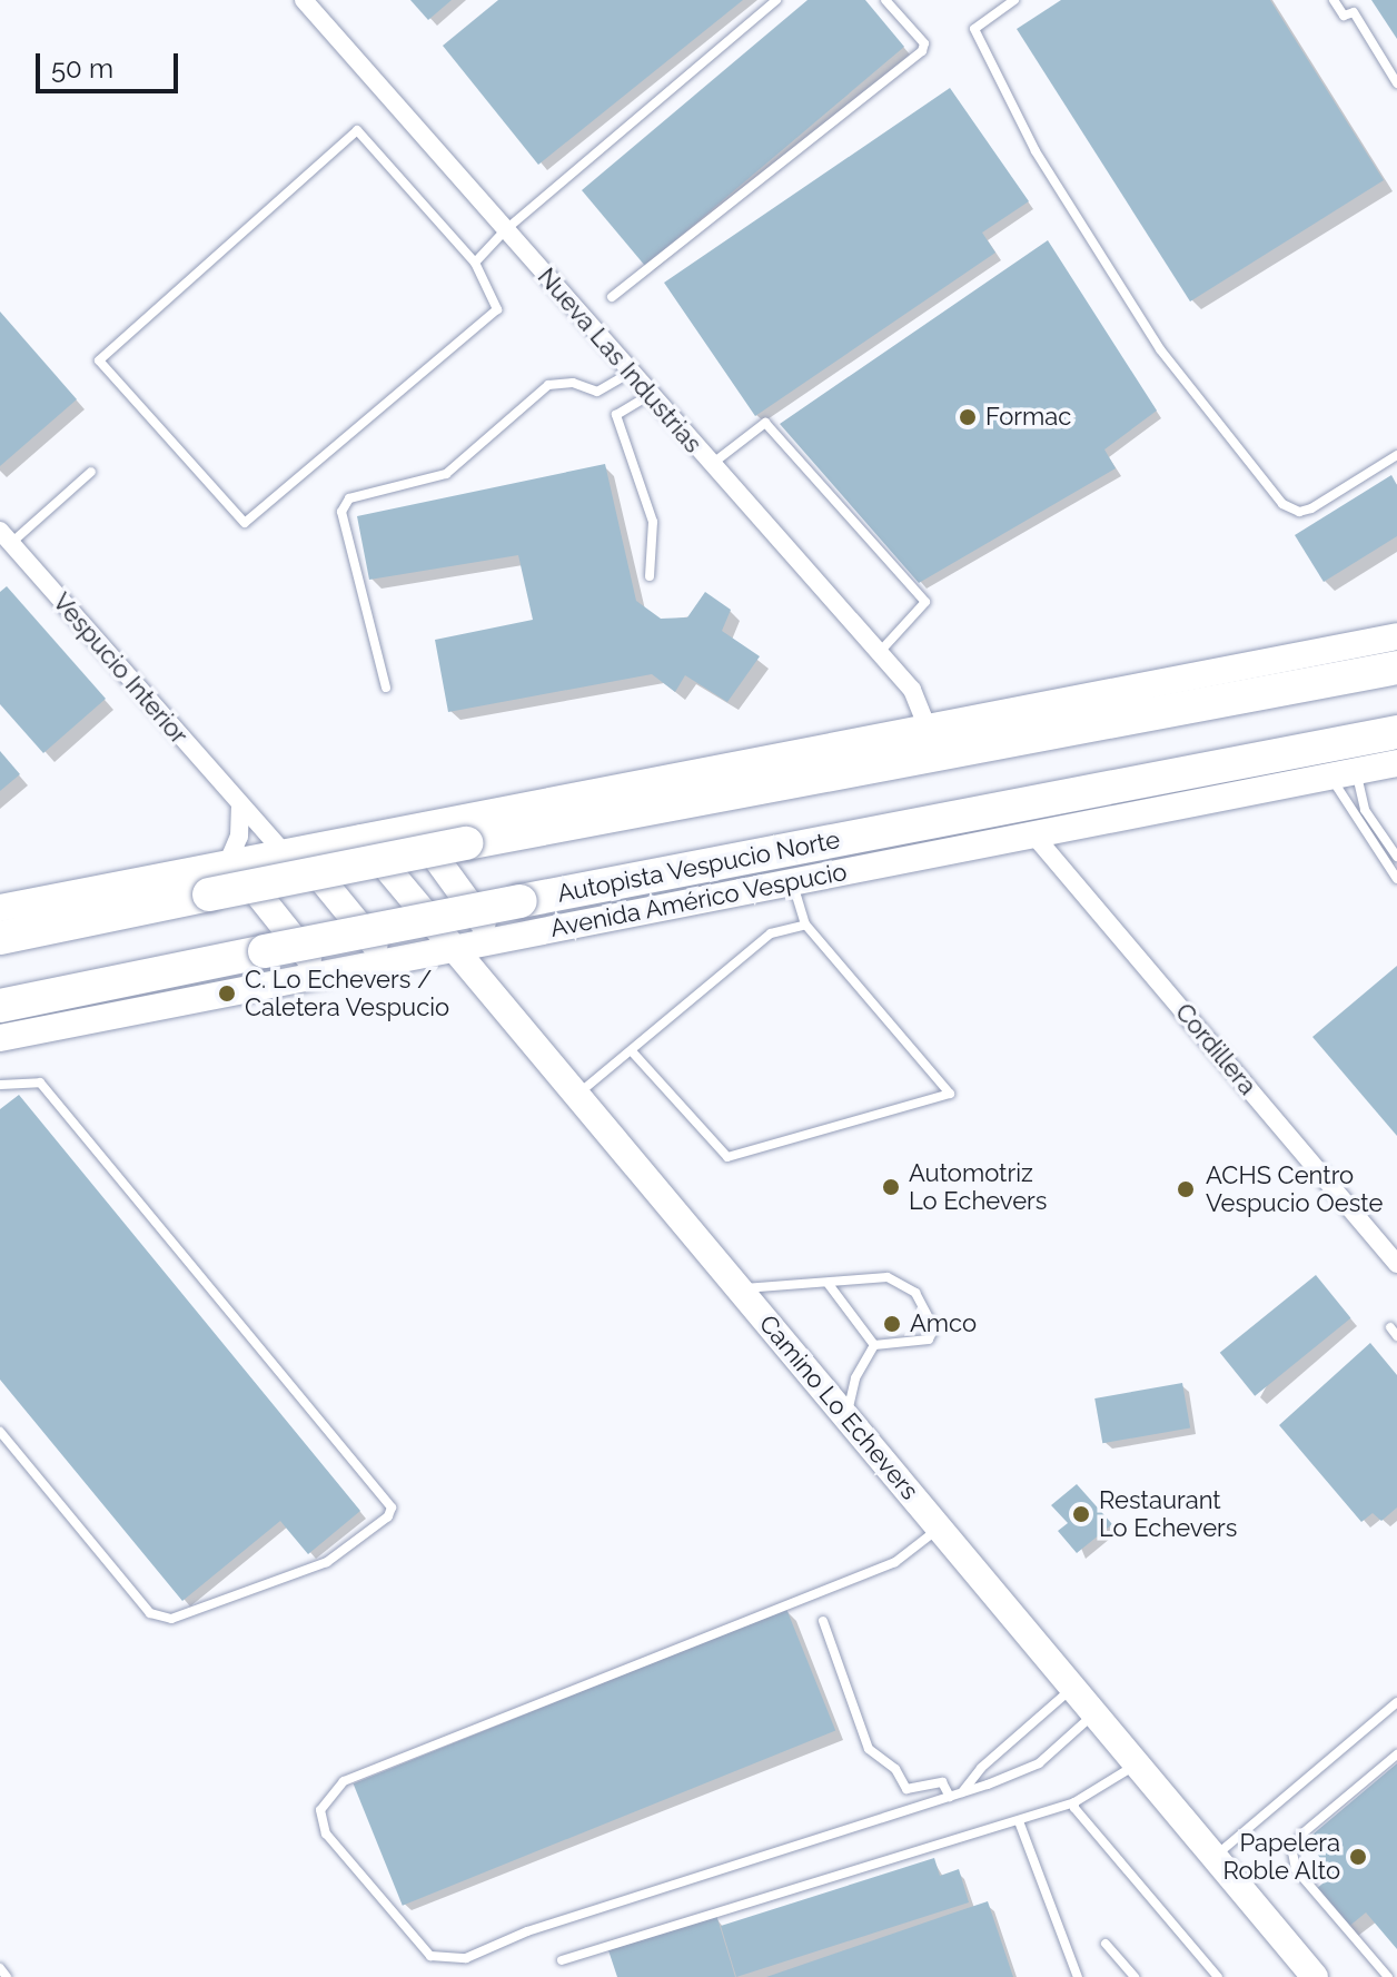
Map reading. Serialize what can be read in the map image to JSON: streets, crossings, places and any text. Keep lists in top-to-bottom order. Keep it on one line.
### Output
{"streets":{"highway":["Autopista Vespucio Norte"],"main road":["Avenida Américo Vespucio","Camino Lo Echevers"],"street":["Nueva Las Industrias","Vespucio Interior","Cordillera"]},"crossings":[["Avenida Américo Vespucio","Cordillera"],["Avenida Américo Vespucio","Camino Lo Echevers"]],"places":["Formac","C. Lo Echevers / Caletera Vespucio","Automotriz Lo Echevers","ACHS Centro Vespucio Oeste","Amco","Restaurant Lo Echevers","Papelera Roble Alto"],"scale_bar":"50 m"}
